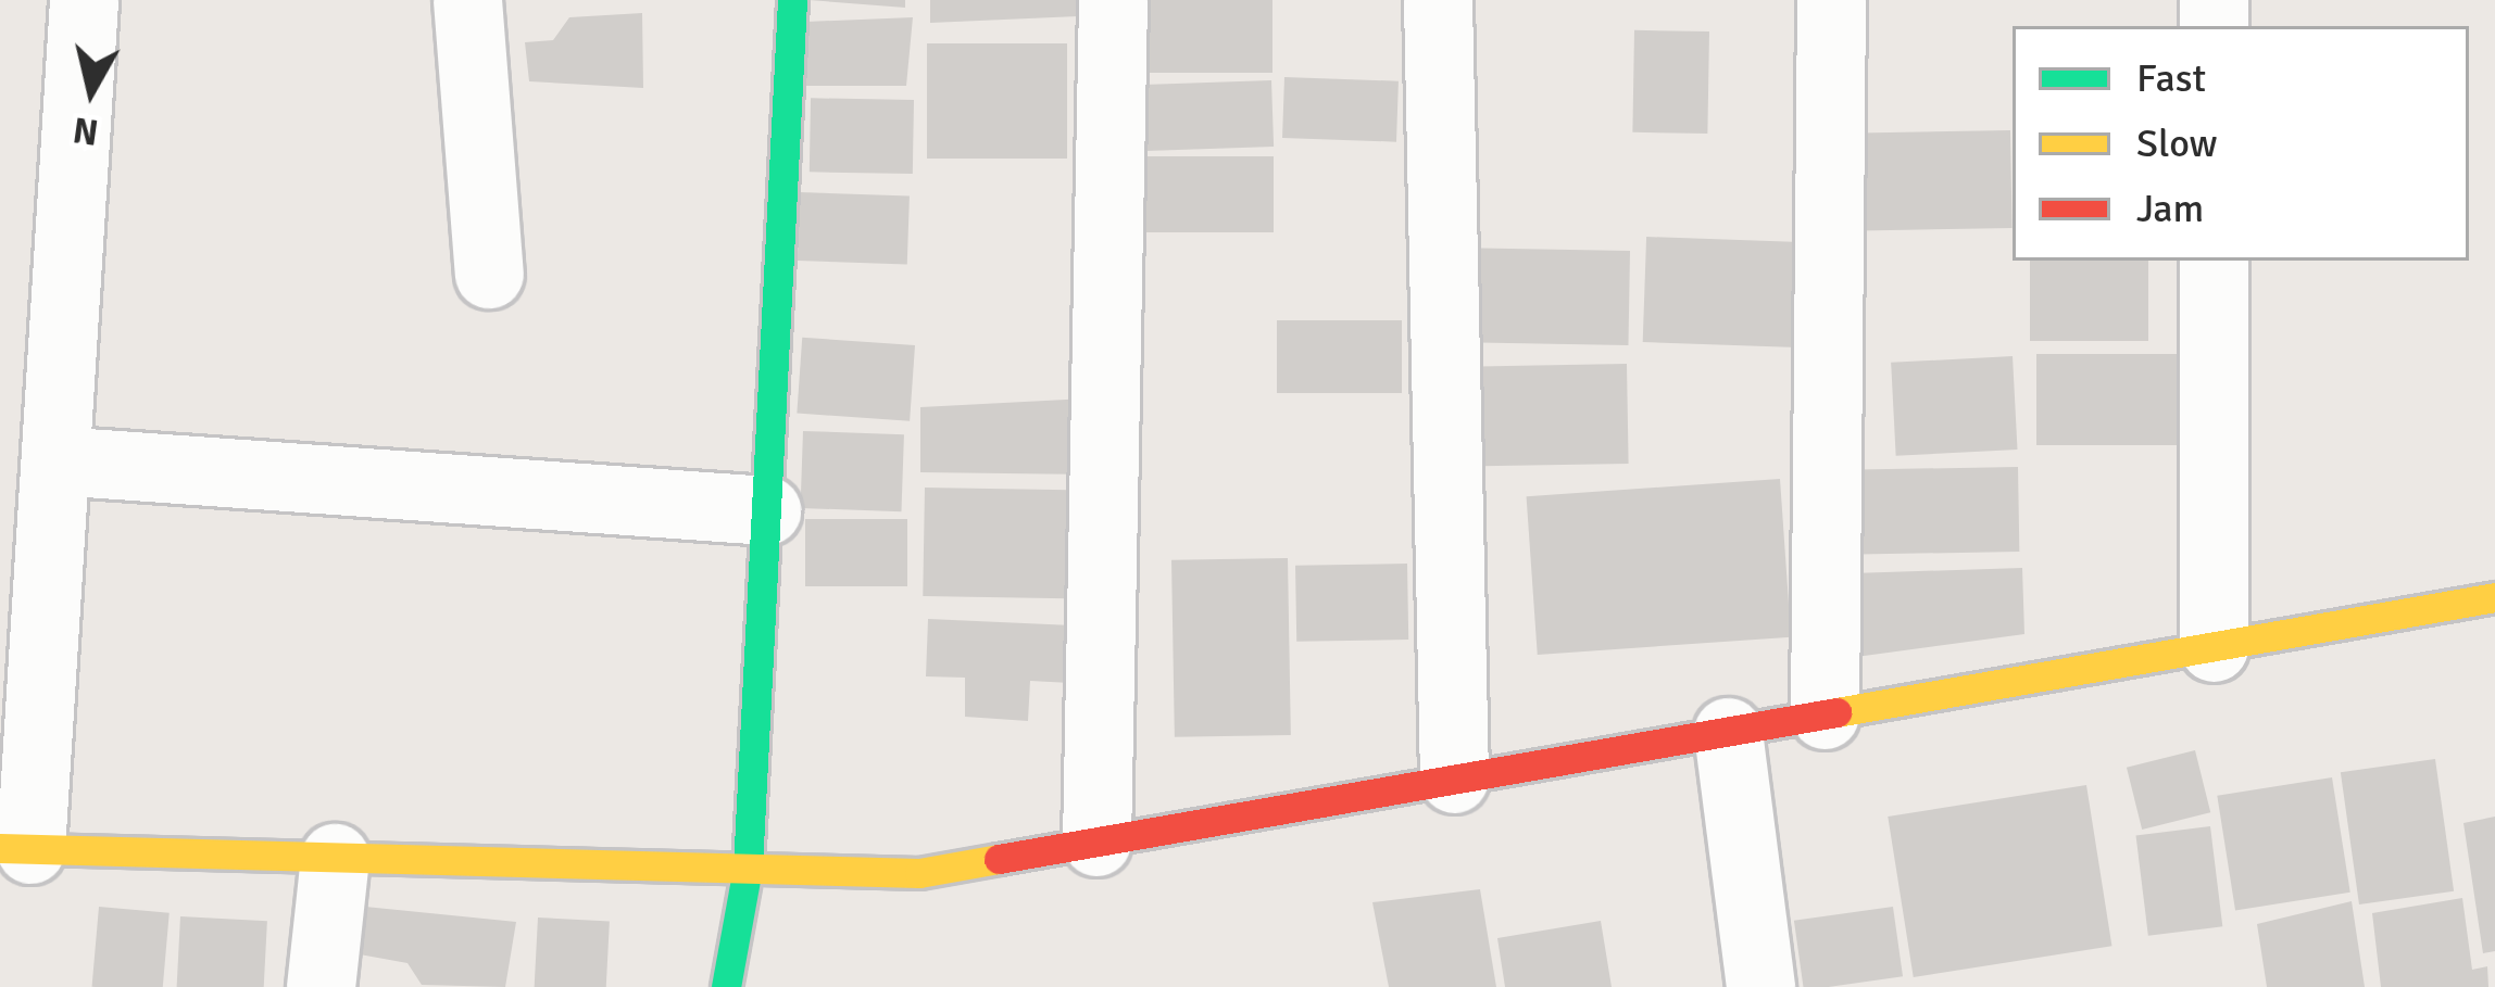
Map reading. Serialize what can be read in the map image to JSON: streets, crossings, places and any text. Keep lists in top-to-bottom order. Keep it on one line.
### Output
{"legend":["Fast","Slow","Jam"],"north":"bottom"}
